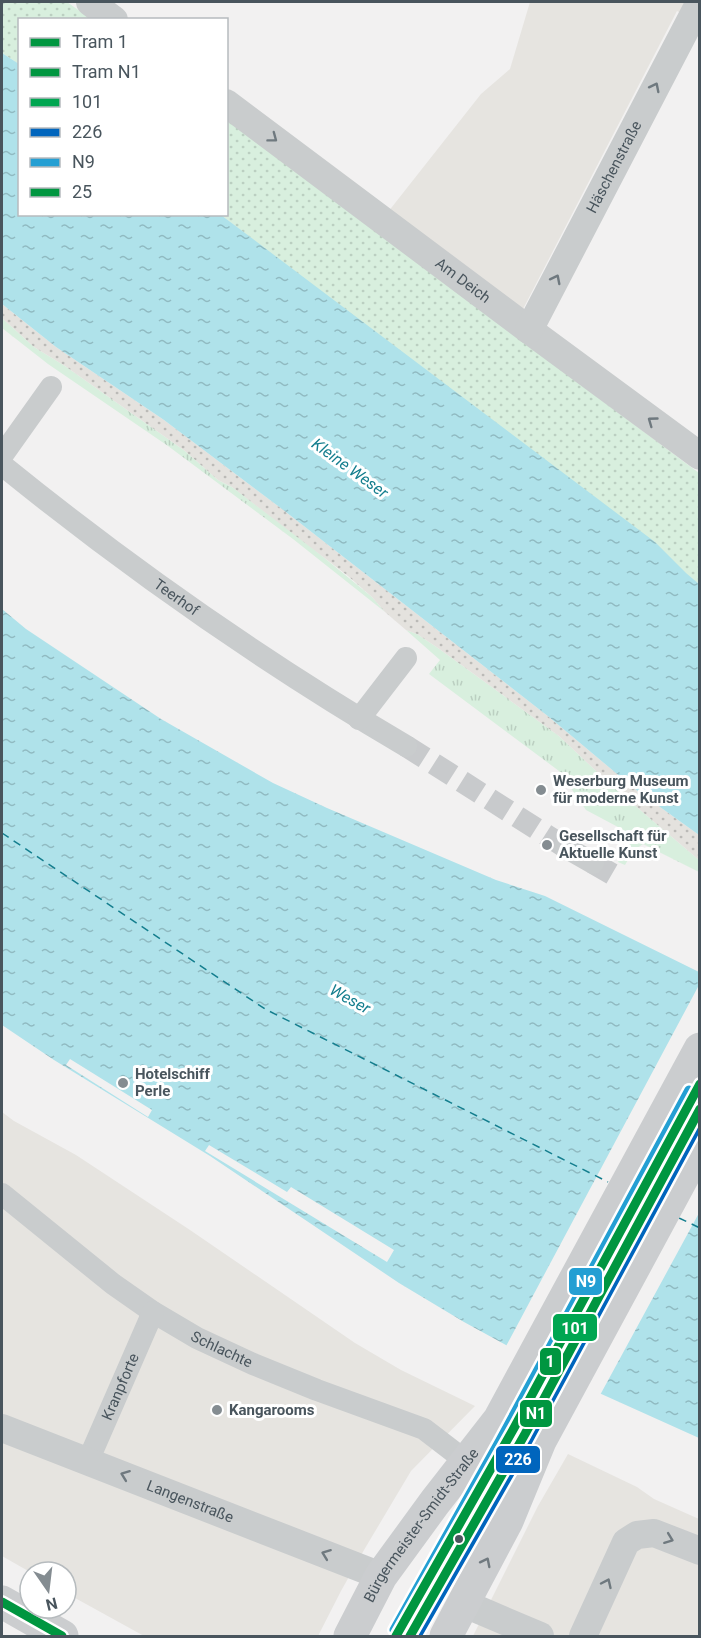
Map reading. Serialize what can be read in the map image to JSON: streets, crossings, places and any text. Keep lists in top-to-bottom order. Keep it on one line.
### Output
{"streets":{"main road":["Bürgermeister-Smidt-Straße"],"street":["Häschenstraße","Am Deich","Teerhof","Schlachte","Kranpforte","Langenstraße"]},"crossings":[["Häschenstraße","Am Deich"],["Schlachte","Kranpforte"],["Schlachte","Bürgermeister-Smidt-Straße"],["Kranpforte","Langenstraße"],["Langenstraße","Bürgermeister-Smidt-Straße"]],"one_way":["Häschenstraße","Langenstraße"],"water":["Kleine Weser","Weser"],"places":["Weserburg Museum für moderne Kunst","Gesellschaft für Aktuelle Kunst","Hotelschiff Perle","Kangarooms"],"lines":["tram line 1","transit line N9","transit line 101","tram line N1","transit line 226","transit line 25"],"legend":["Tram 1","Tram N1","101","226","N9","25"],"north":"bottom"}
